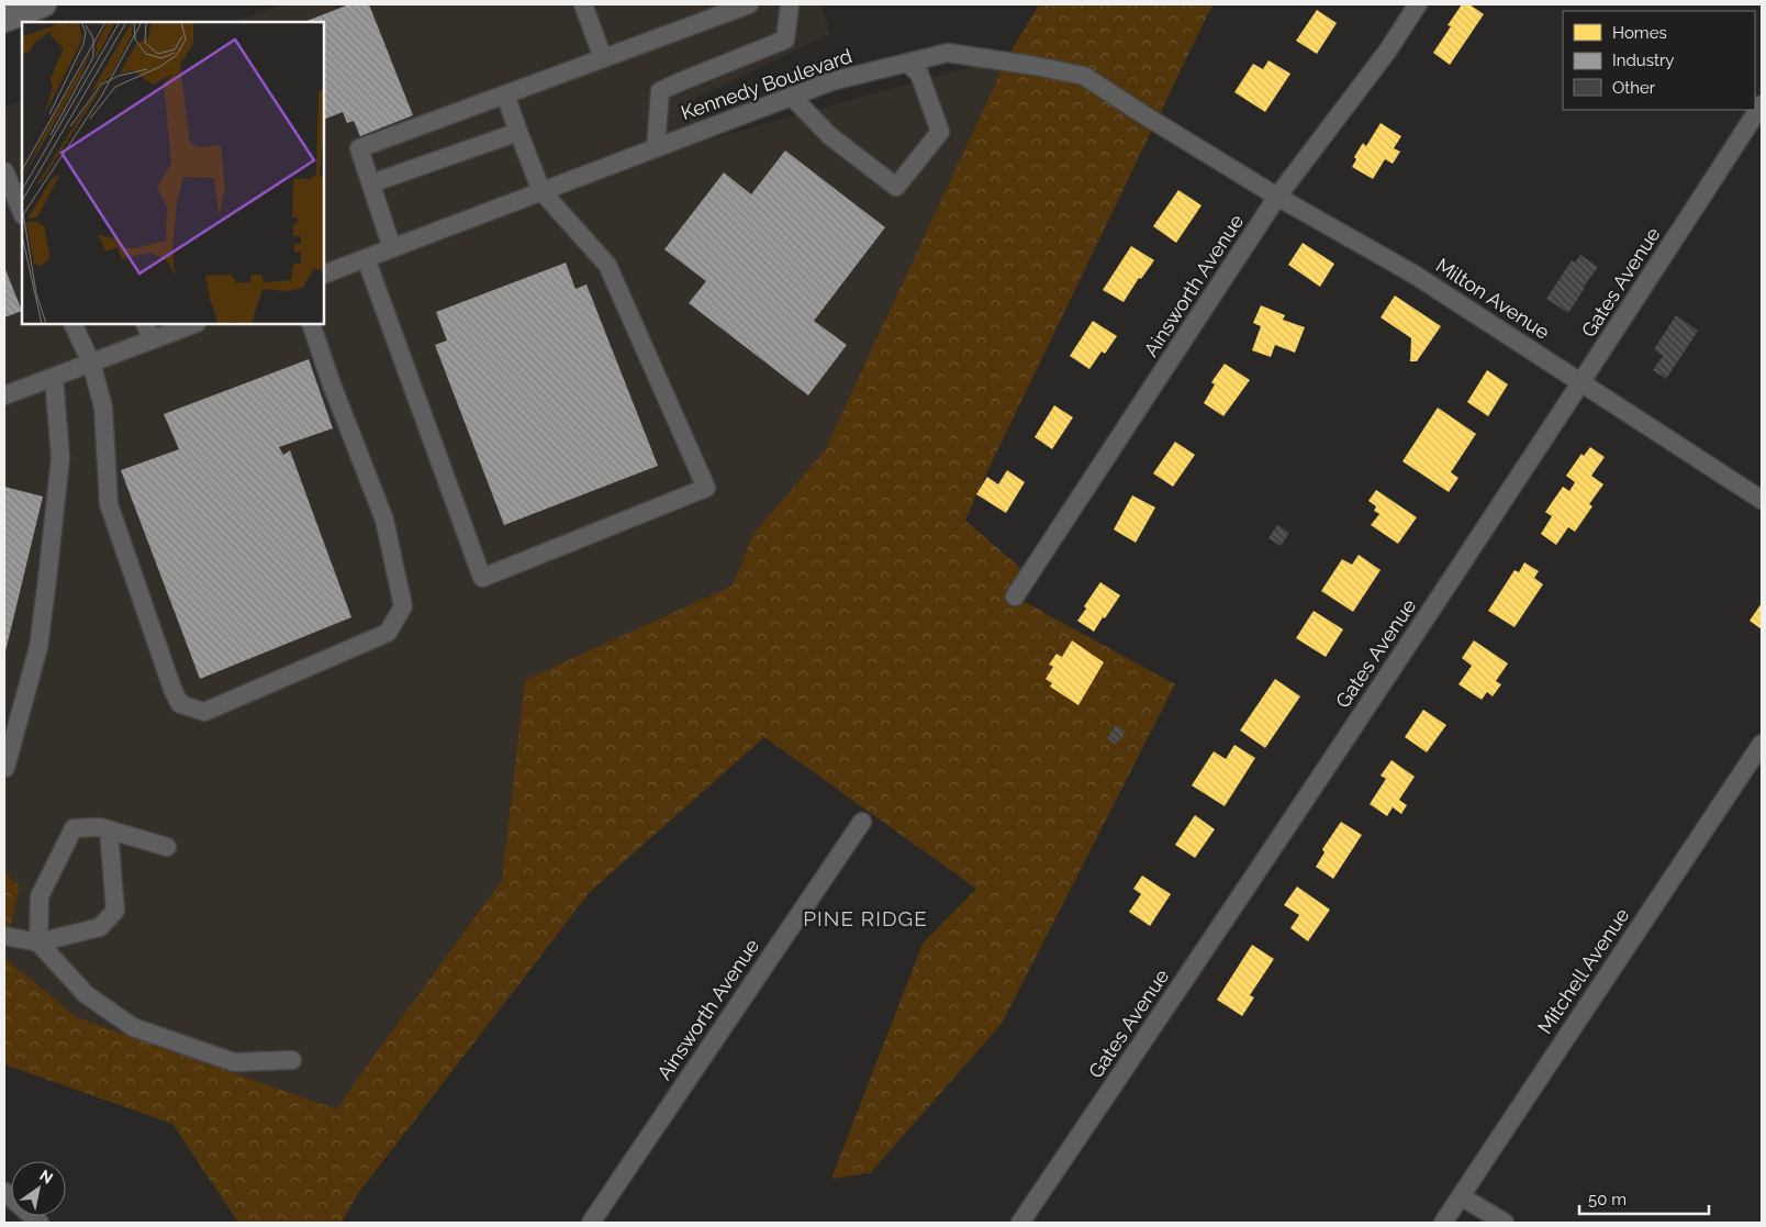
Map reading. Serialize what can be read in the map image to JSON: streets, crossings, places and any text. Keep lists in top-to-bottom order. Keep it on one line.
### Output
{"streets":{"street":["Kennedy Boulevard","Gates Avenue","Ainsworth Avenue","Milton Avenue","Mitchell Avenue"]},"crossings":[["Kennedy Boulevard","Ainsworth Avenue"],["Kennedy Boulevard","Milton Avenue"],["Gates Avenue","Milton Avenue"],["Ainsworth Avenue","Milton Avenue"]],"districts":["PINE RIDGE"],"legend":["Homes","Industry","Other"],"scale_bar":"50 m","north":"top right"}
